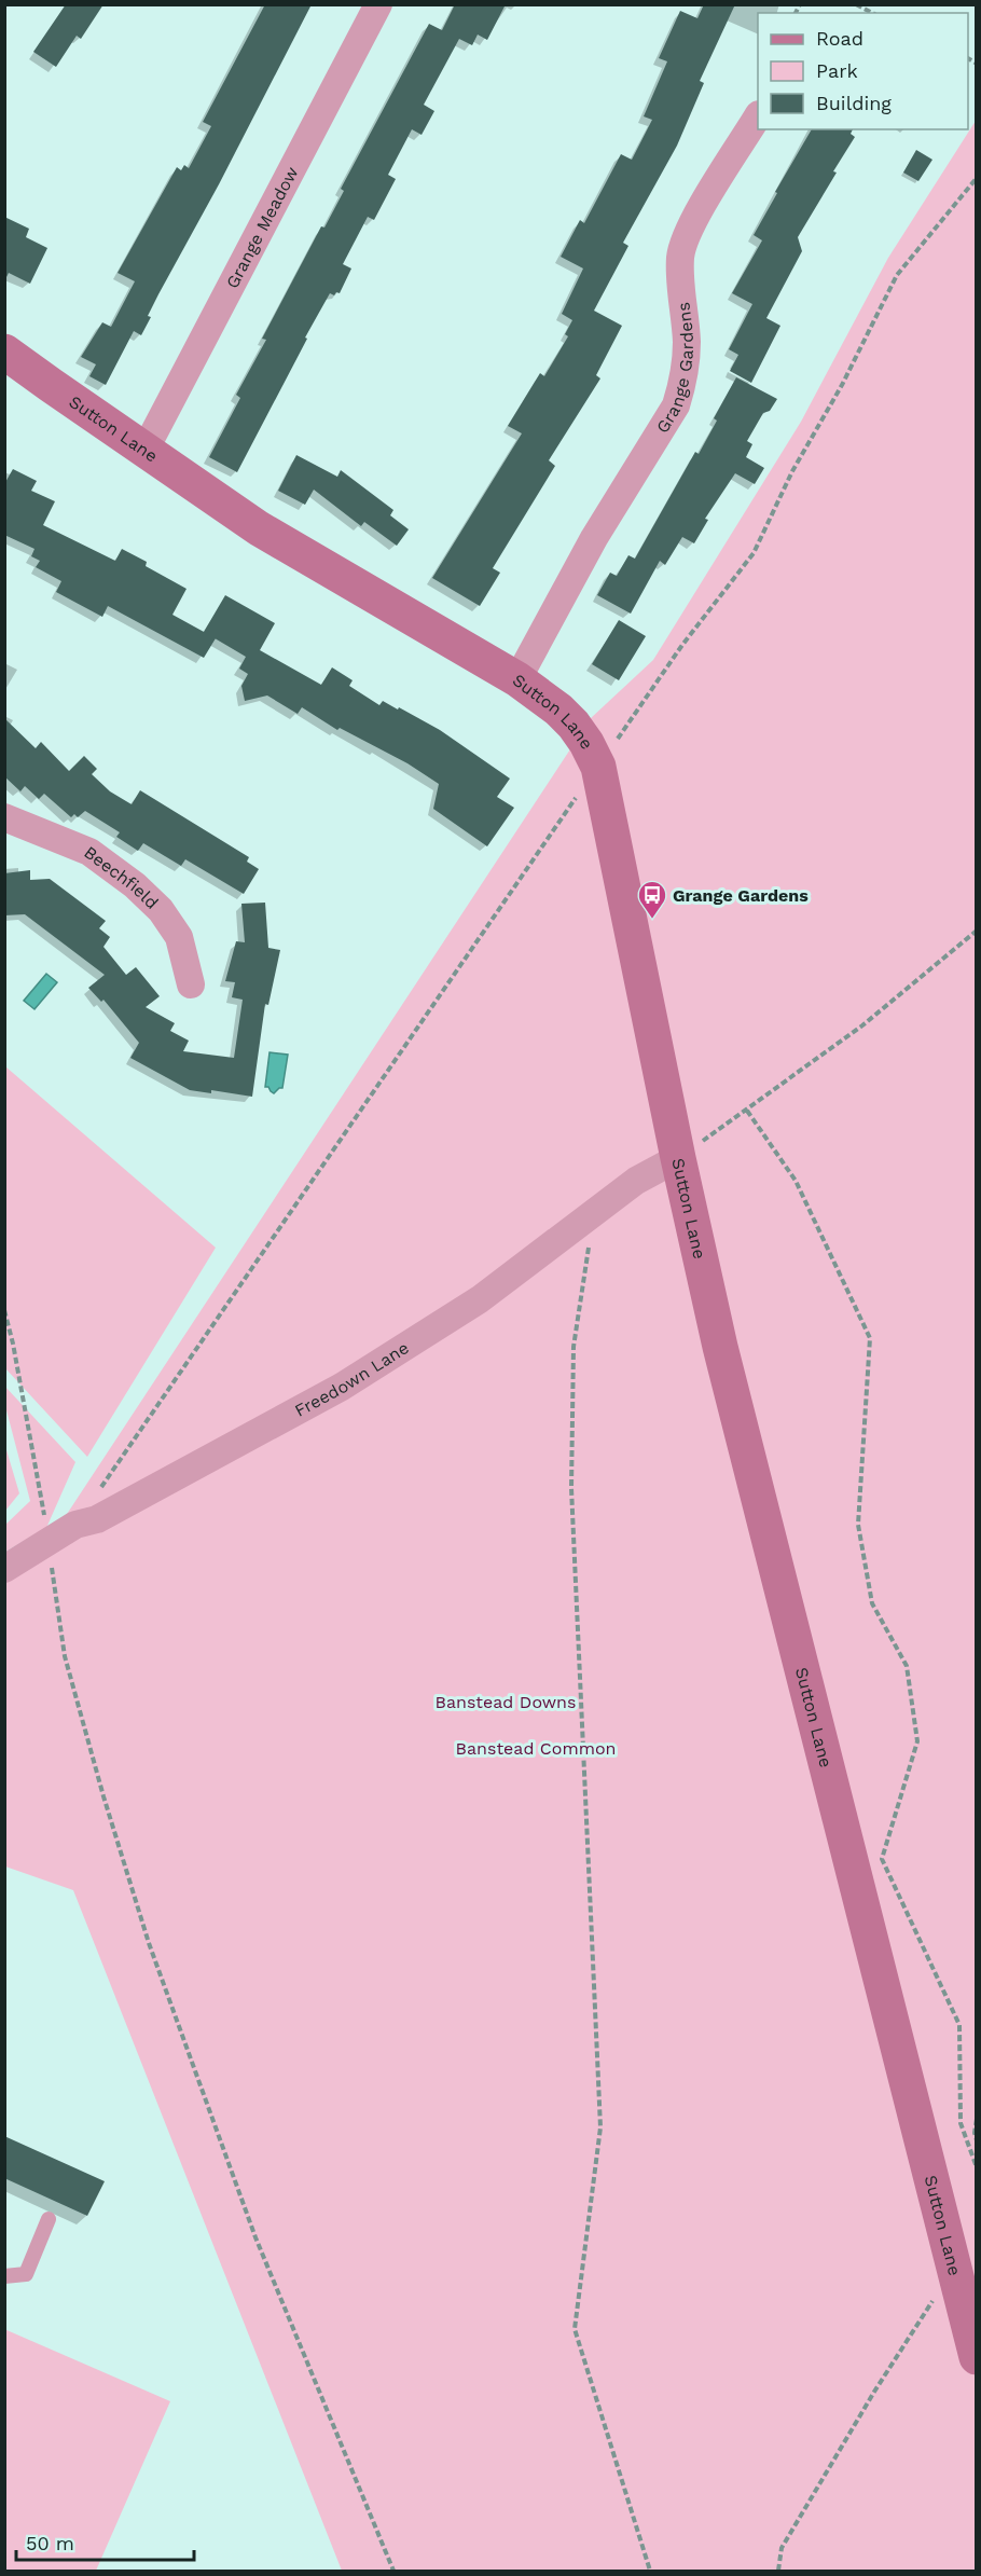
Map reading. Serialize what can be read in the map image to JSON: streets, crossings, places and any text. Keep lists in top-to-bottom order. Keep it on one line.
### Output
{"streets":{"main road":["Sutton Lane"],"street":["Grange Meadow","Grange Gardens","Beechfield","Freedown Lane"]},"crossings":[["Grange Meadow","Sutton Lane"],["Grange Gardens","Sutton Lane"],["Sutton Lane","Freedown Lane"]],"parks":["Banstead Downs","Banstead Common"],"places":{"bus stop":["Grange Gardens"]},"legend":["Road","Park","Building"],"scale_bar":"50 m"}
